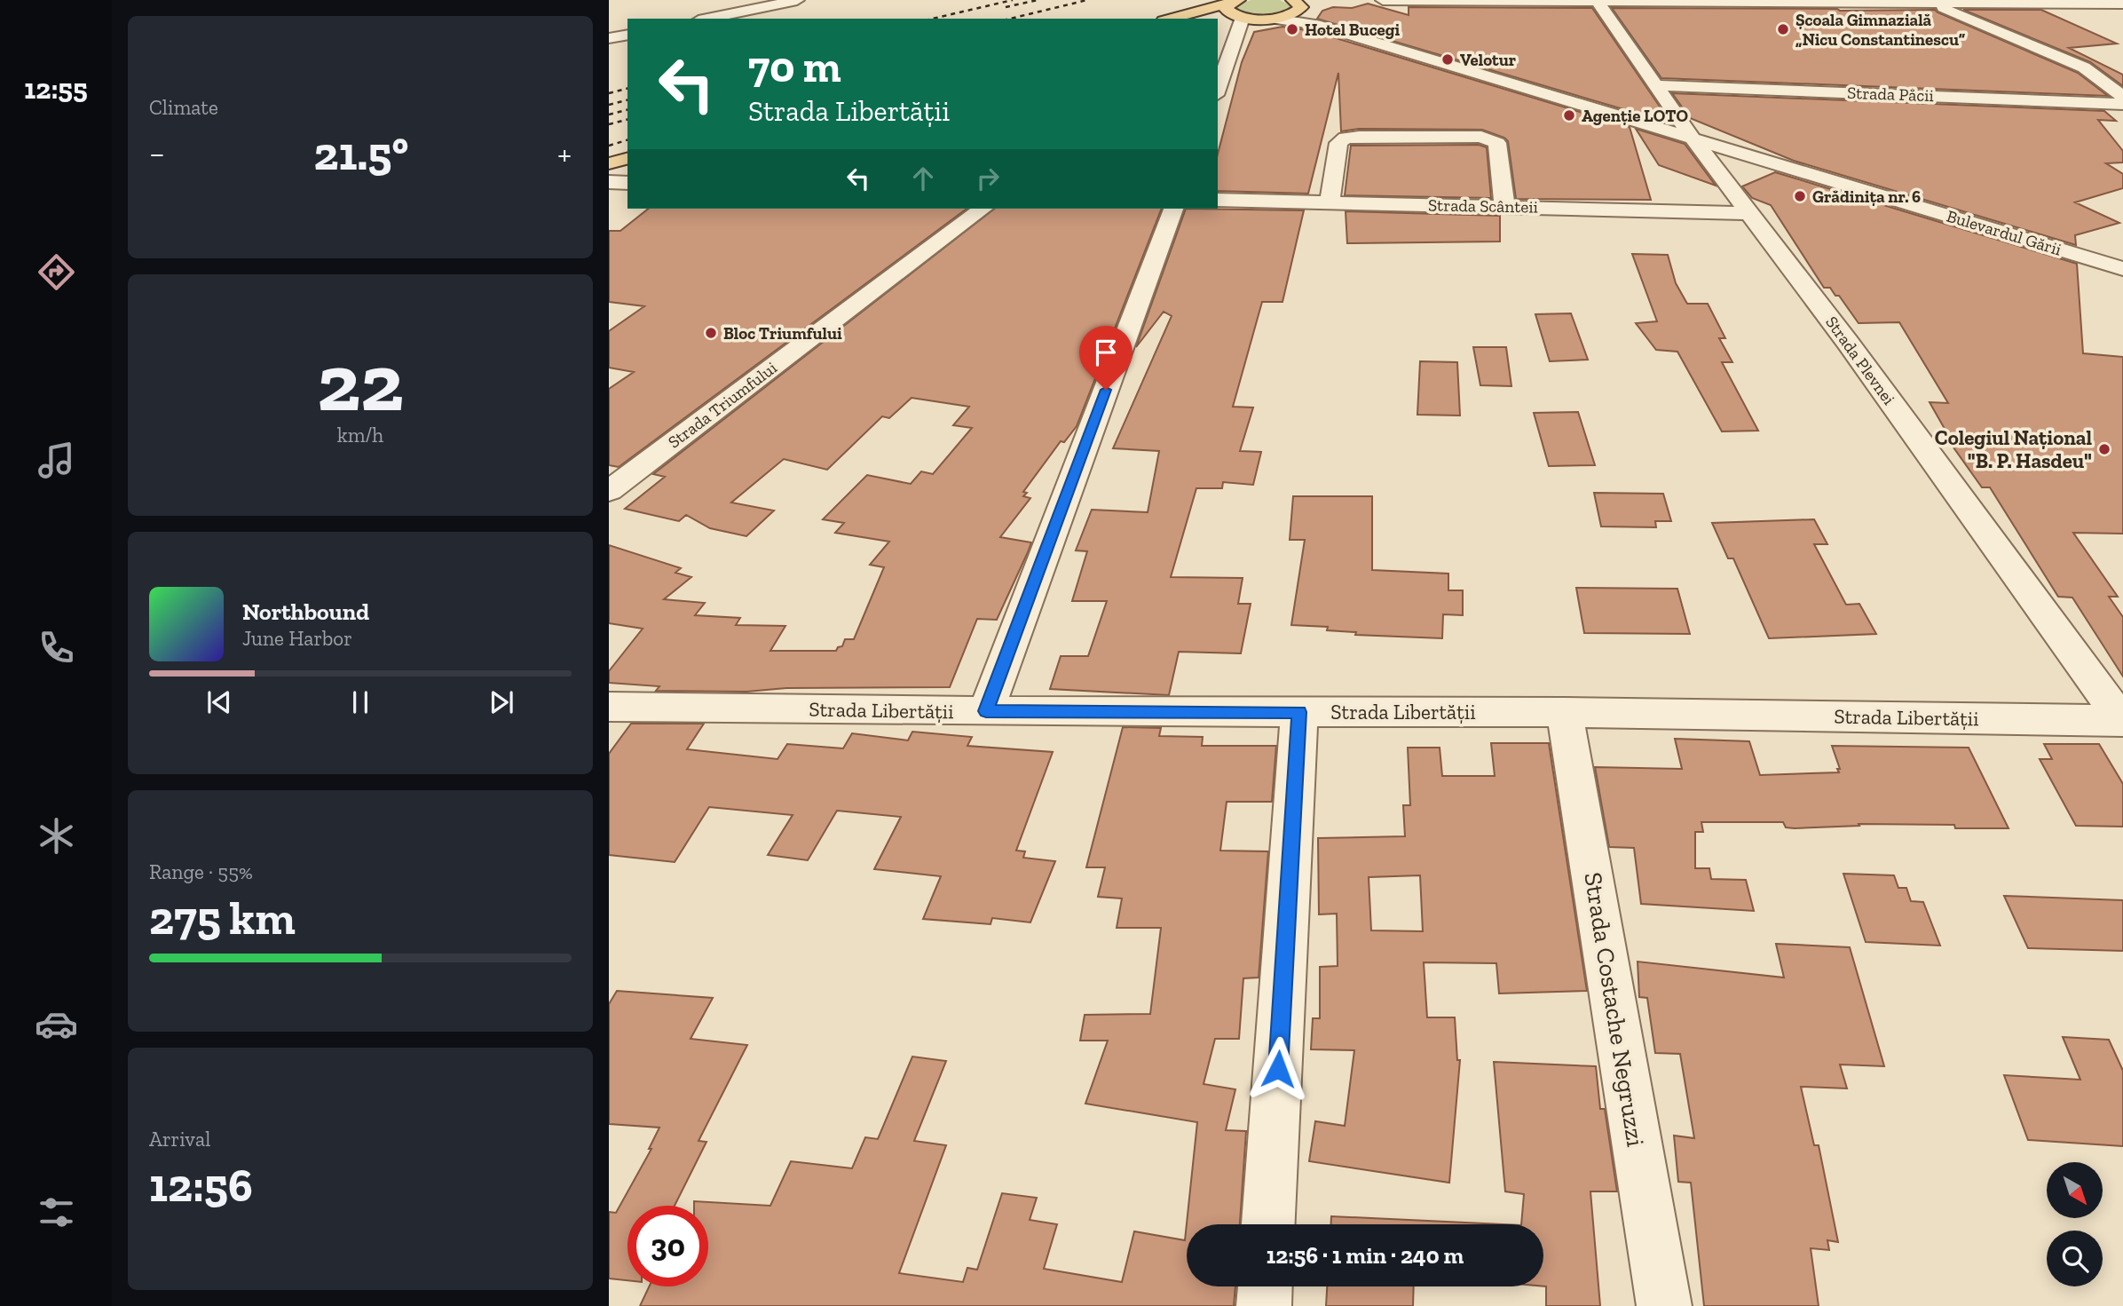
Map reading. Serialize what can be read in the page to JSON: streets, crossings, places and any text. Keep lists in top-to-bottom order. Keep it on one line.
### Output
{"streets":{"street":["Strada Păcii","Strada Scânteii","Bulevardul Gării","Strada Plevnei","Strada Triumfului","Strada Libertății","Strada Costache Negruzzi"]},"crossings":[["Strada Păcii","Strada Plevnei"],["Strada Scânteii","Strada Plevnei"],["Bulevardul Gării","Strada Plevnei"],["Strada Plevnei","Strada Libertății"],["Strada Libertății","Strada Costache Negruzzi"]],"places":["Hotel Bucegi","Școala Gimnazială „Nicu Constantinescu”","Velotur","Agenție LOTO","Grădinița nr. 6","Bloc Triumfului","Colegiul Național \"B. P. Hasdeu\""],"north":"bottom right","page":{"tabs":"12:55","tile":["Climate",["22","km/h"],["Range · 55%","275 km"],["Arrival","12:56"]],"turn":["70 m","Strada Libertății"],"heat":["−","21.5°","+"],"song":["Northbound","June Harbor"],"limit":"30","trip":"12:56 · 1 min · 240 m"}}
